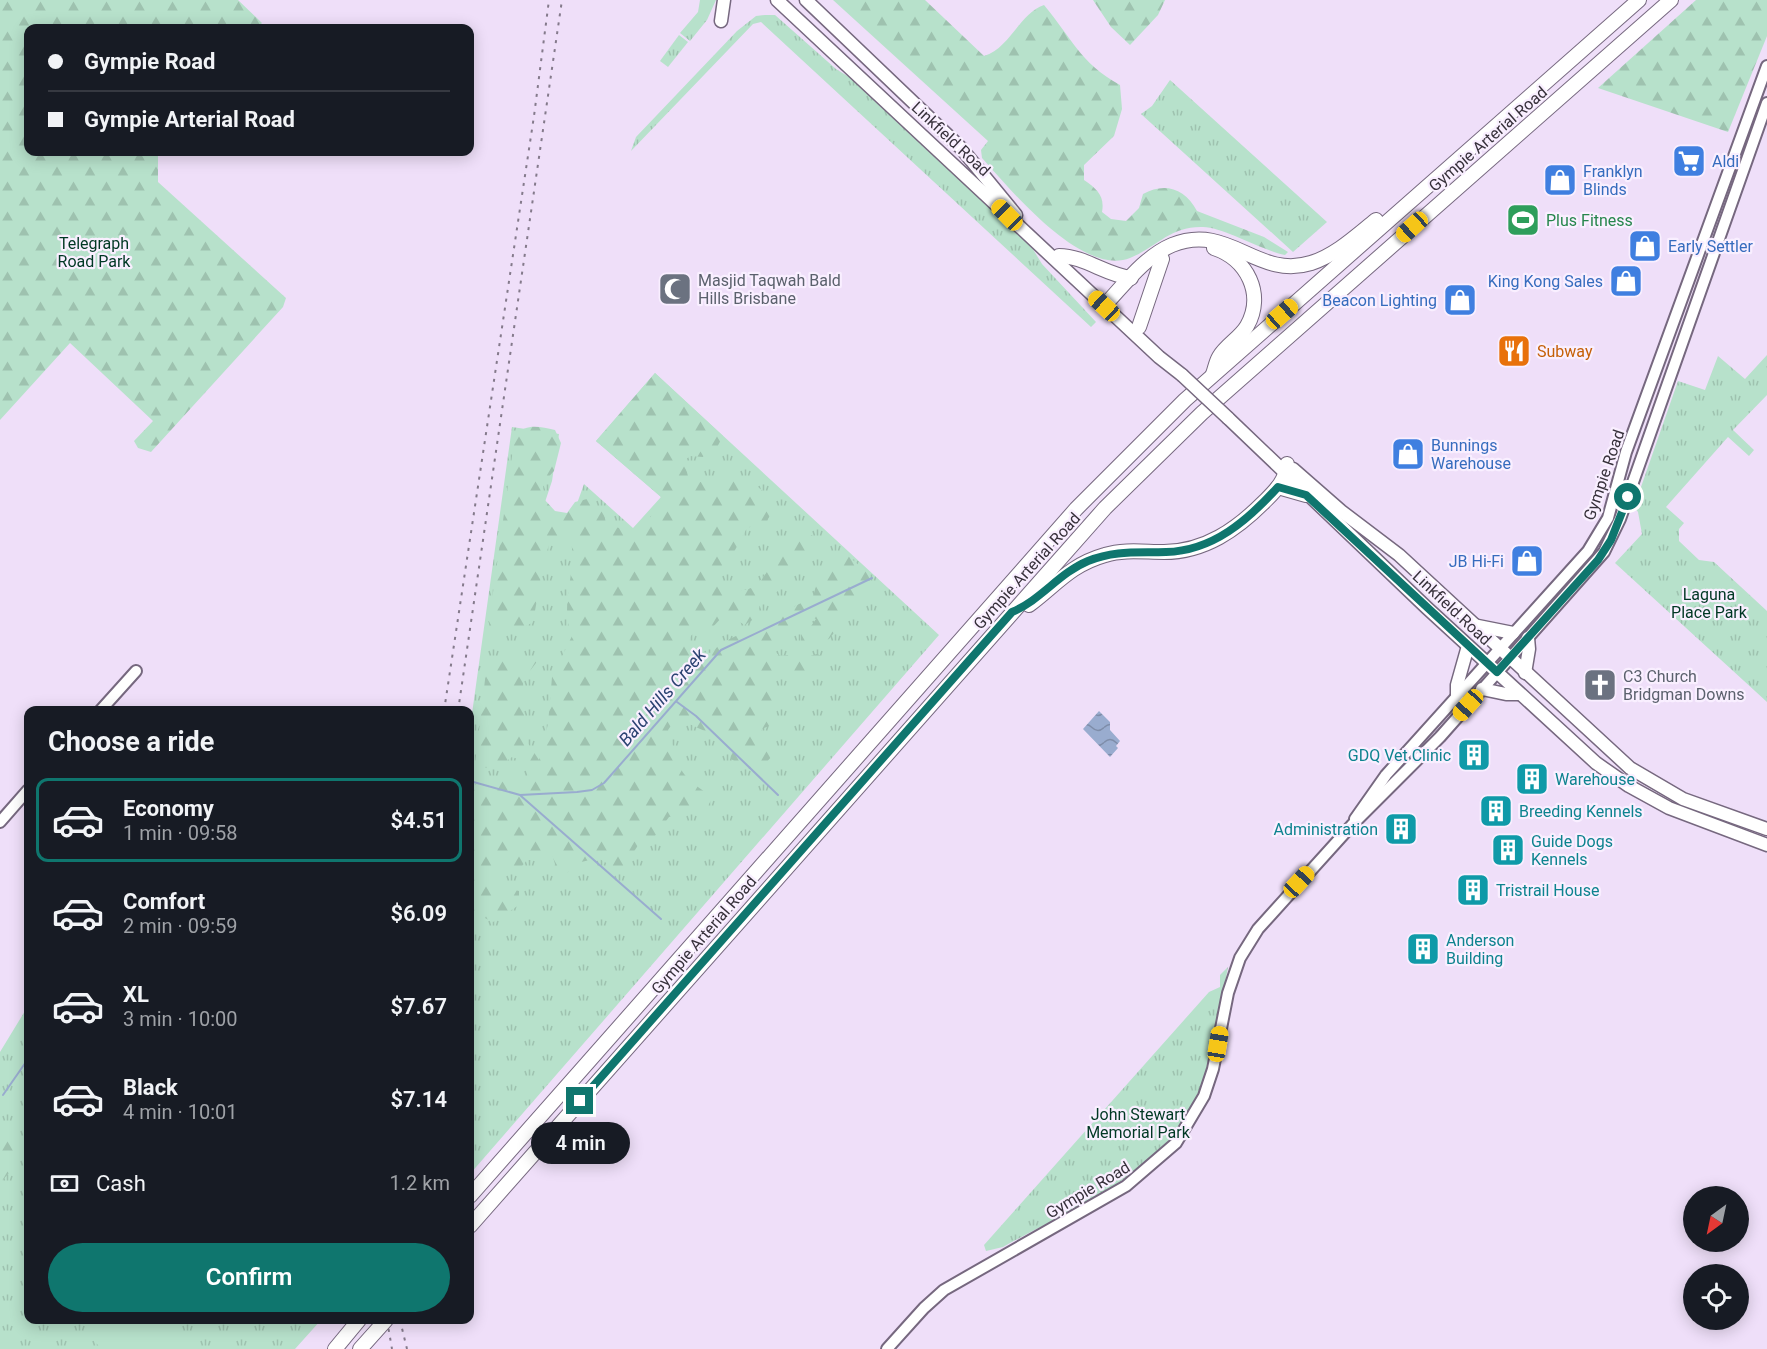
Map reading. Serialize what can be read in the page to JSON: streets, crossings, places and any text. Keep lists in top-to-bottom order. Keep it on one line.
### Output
{"streets":{"highway":["Gympie Arterial Road"],"main road":["Linkfield Road","Gympie Road"]},"crossings":[["Linkfield Road","Gympie Road"]],"water":["Bald Hills Creek"],"parks":["Telegraph Road Park","Laguna Place Park","John Stewart Memorial Park"],"places":{"supermarket":["Aldi"],"shop":["Franklyn Blinds","Early Settler","King Kong Sales","Beacon Lighting","Bunnings Warehouse","JB Hi-Fi"],"sports":["Plus Fitness"],"mosque":["Masjid Taqwah Bald Hills Brisbane"],"restaurant":["Subway"],"church":["C3 Church Bridgman Downs"],"building":["GDQ Vet Clinic","Warehouse","Breeding Kennels","Administration","Guide Dogs Kennels","Tristrail House","Anderson Building"]},"north":"bottom left","page":{"banner":["Gympie Road","Gympie Arterial Road"],"heading":"Choose a ride","list":[{"name":"Economy","note":"1 min · 09:58","value":"$4.51"},{"name":"Comfort","note":"2 min · 09:59","value":"$6.09"},{"name":"XL","note":"3 min · 10:00","value":"$7.67"},{"name":"Black","note":"4 min · 10:01","value":"$7.14"}],"bubble":"4 min","pay":["Cash","1.2 km"],"buttons":"Confirm"}}
